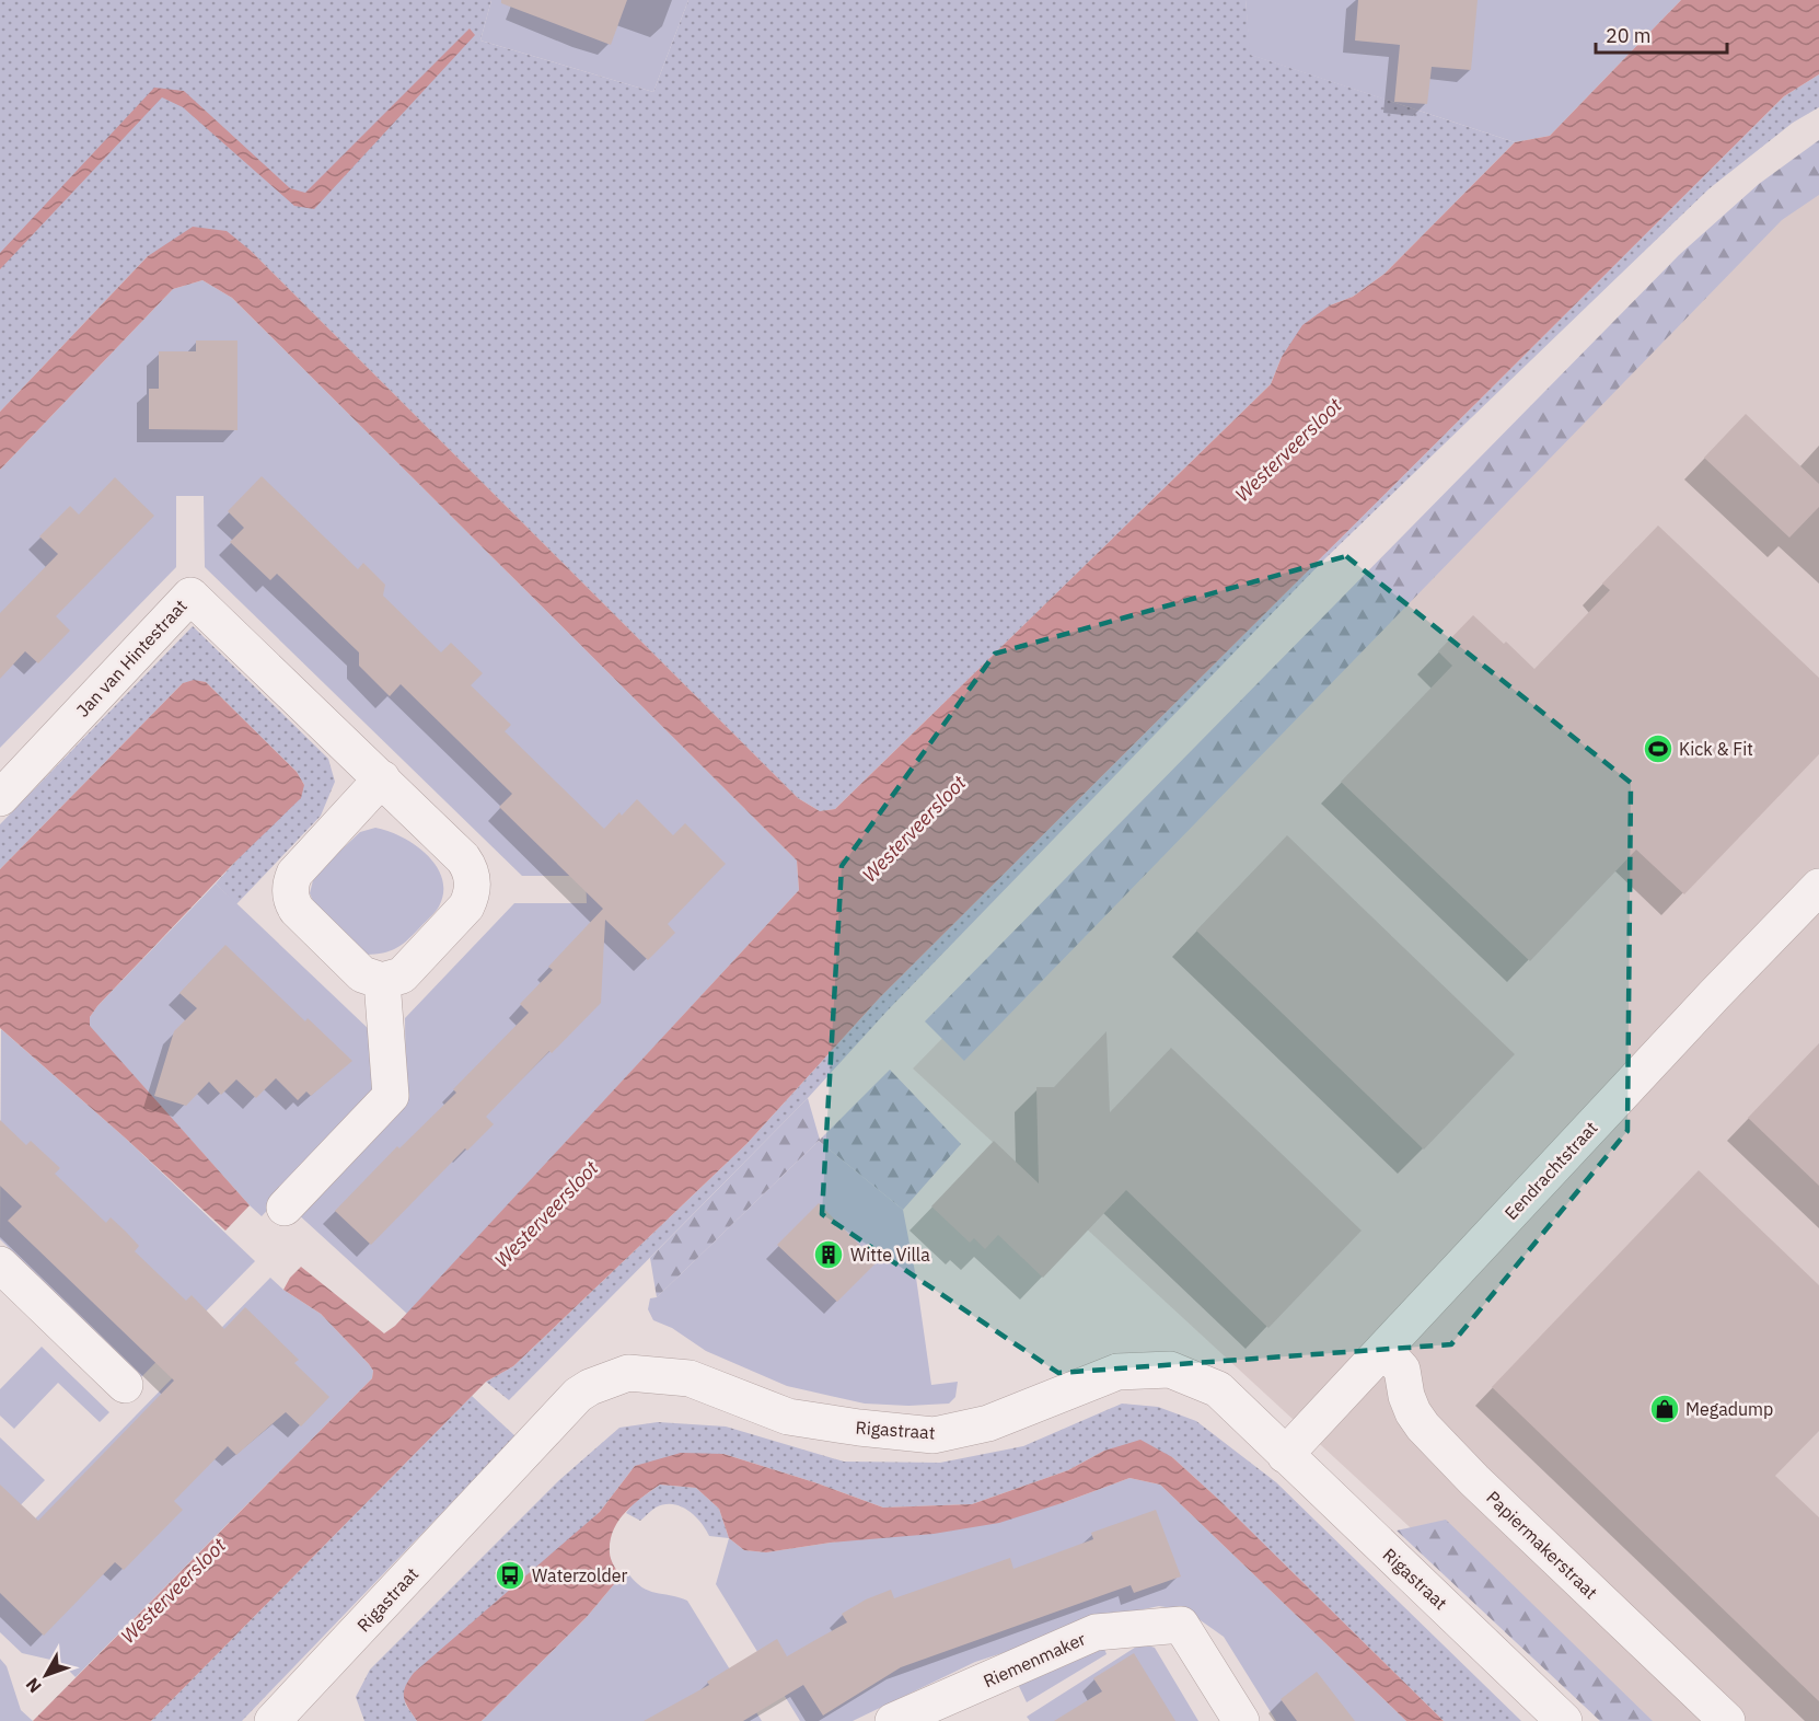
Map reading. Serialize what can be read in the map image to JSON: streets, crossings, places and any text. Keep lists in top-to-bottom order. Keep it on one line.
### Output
{"streets":{"street":["Jan van Hintestraat","Eendrachtstraat","Rigastraat","Papiermakerstraat","Riemenmaker"]},"crossings":[["Eendrachtstraat","Rigastraat"],["Eendrachtstraat","Papiermakerstraat"]],"water":["Westerveersloot"],"places":{"sports":["Kick & Fit"],"building":["Witte Villa"],"shop":["Megadump"],"bus stop":["Waterzolder"]},"scale_bar":"20 m","north":"bottom left"}
